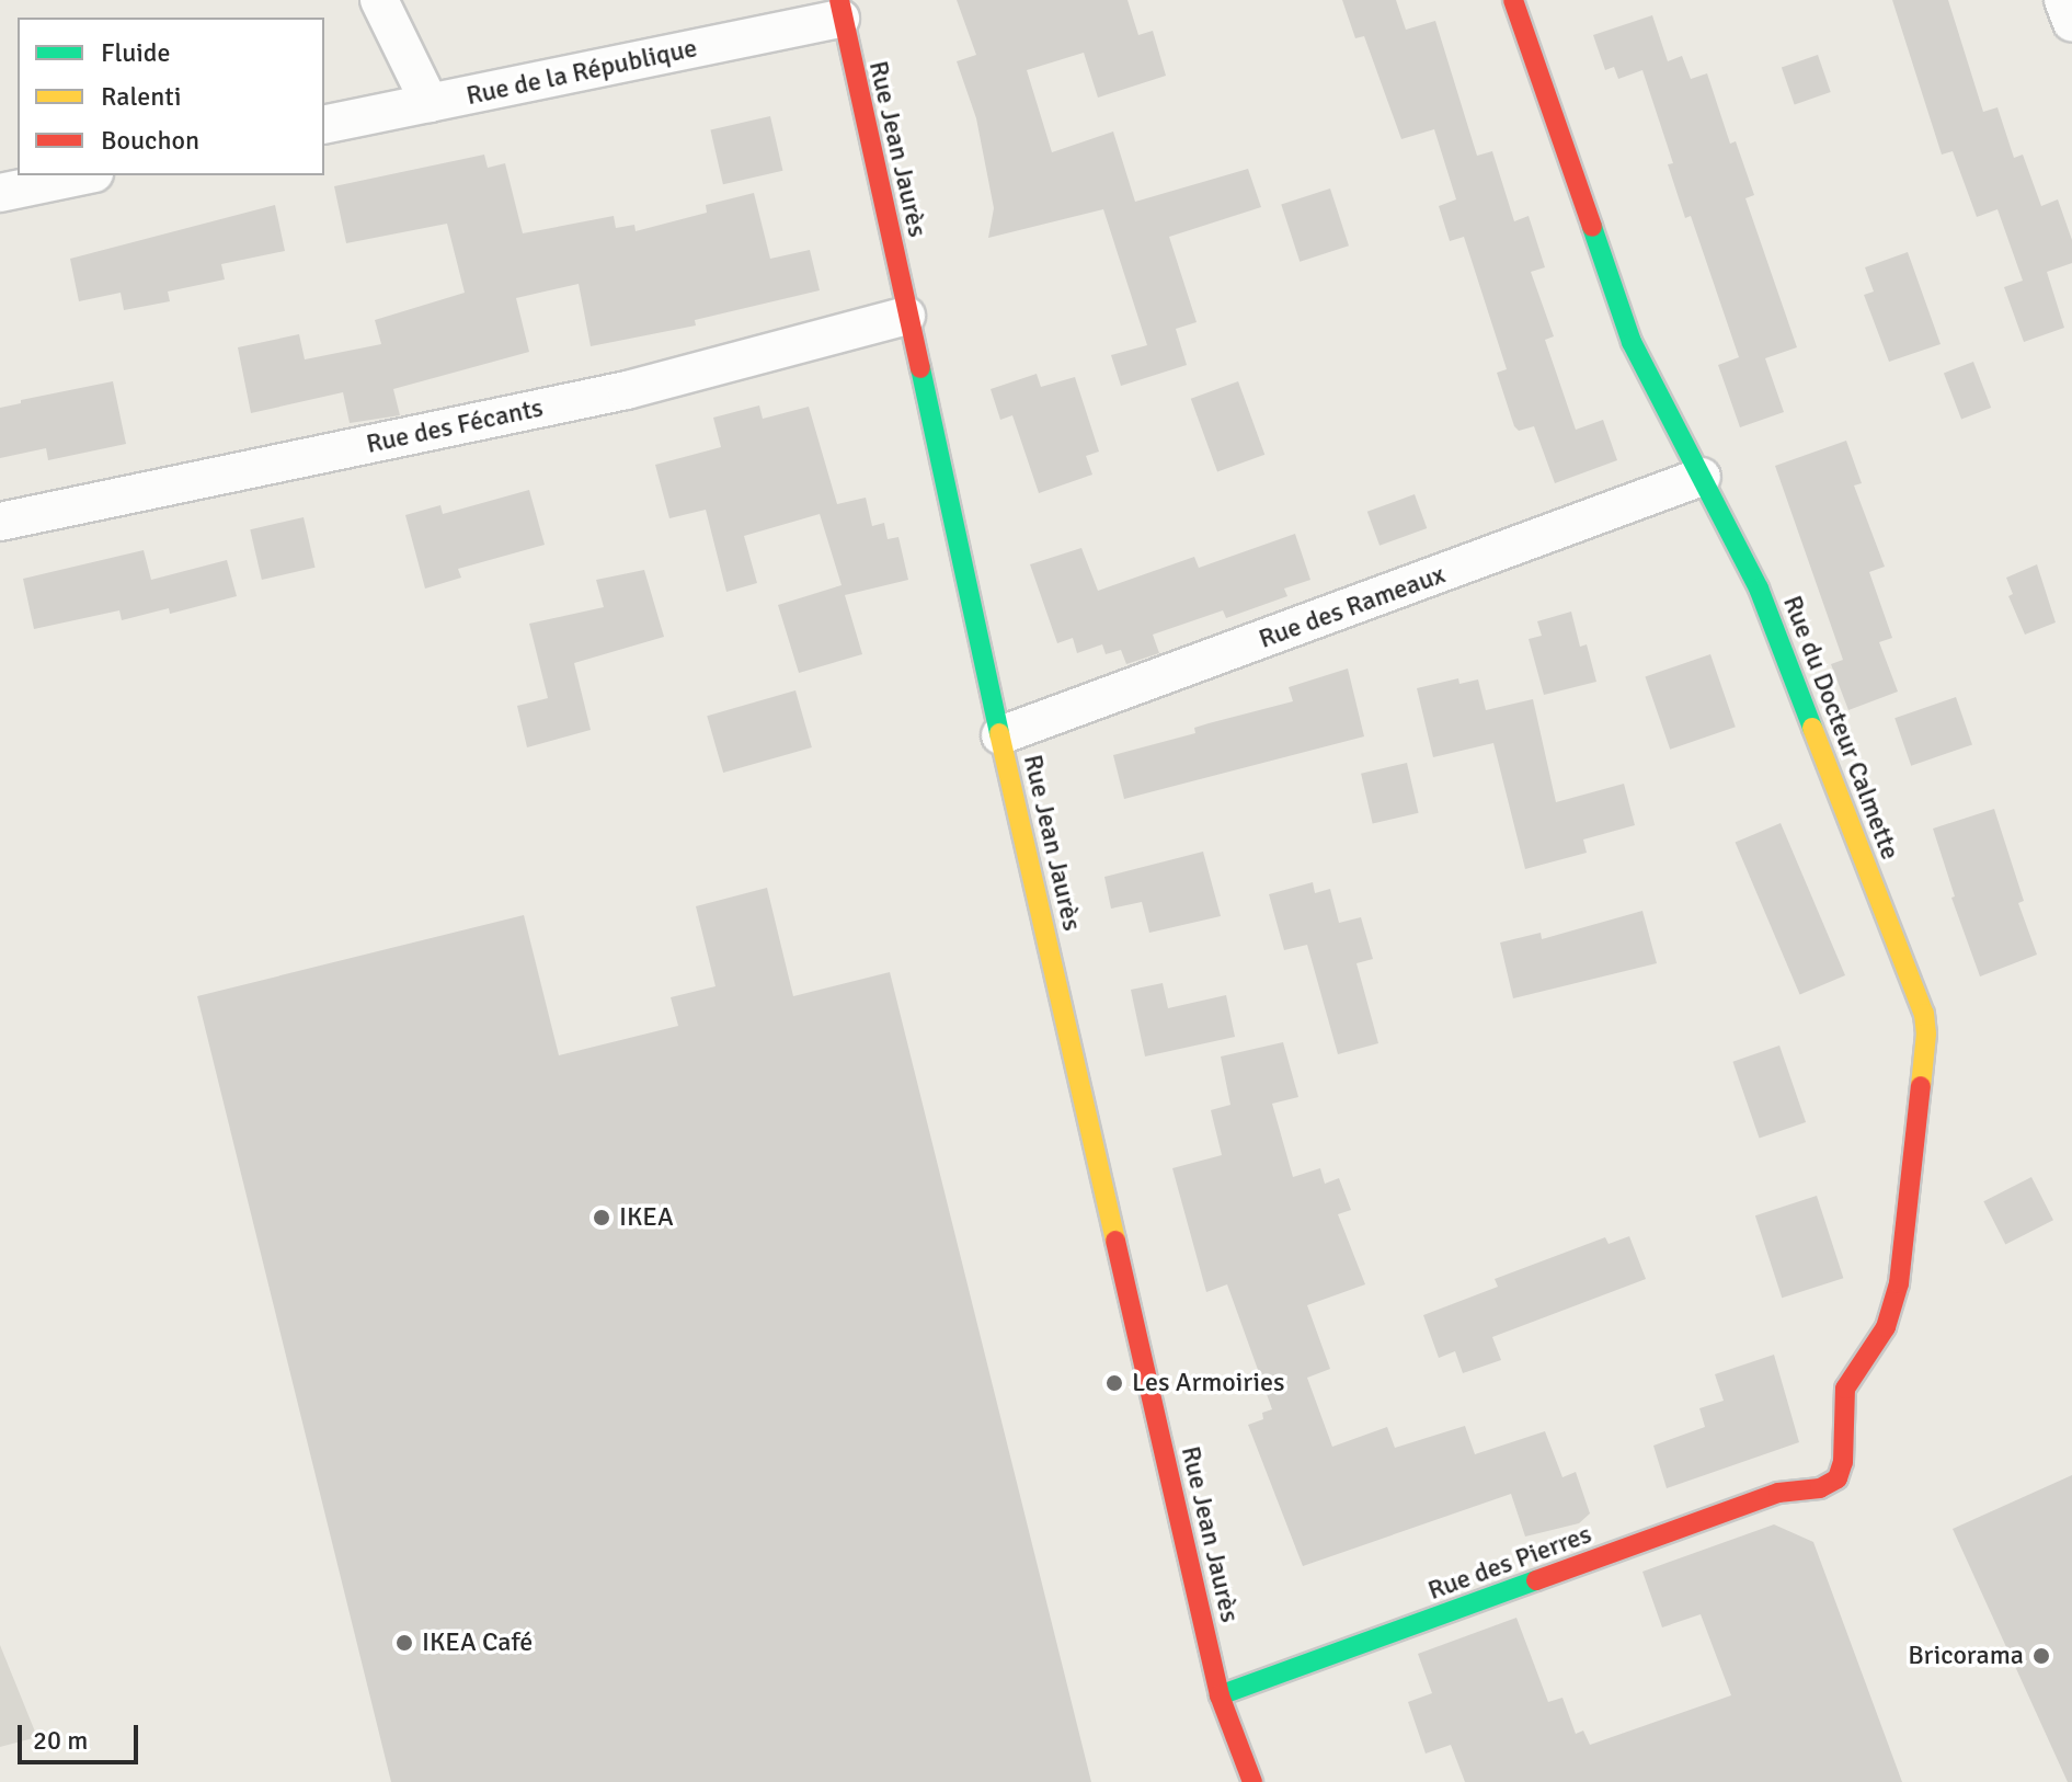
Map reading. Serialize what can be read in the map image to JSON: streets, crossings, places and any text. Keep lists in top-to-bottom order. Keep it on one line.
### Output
{"streets":{"street":["Rue de la République","Rue Jean Jaurès","Rue des Fécants","Rue des Rameaux","Rue du Docteur Calmette","Rue des Pierres"]},"crossings":[["Rue de la République","Rue Jean Jaurès"],["Rue Jean Jaurès","Rue des Fécants"],["Rue Jean Jaurès","Rue des Rameaux"],["Rue Jean Jaurès","Rue des Pierres"],["Rue des Rameaux","Rue du Docteur Calmette"],["Rue du Docteur Calmette","Rue des Pierres"]],"places":["IKEA","Les Armoiries","IKEA Café","Bricorama"],"legend":["Fluide","Ralenti","Bouchon"],"scale_bar":"20 m"}
